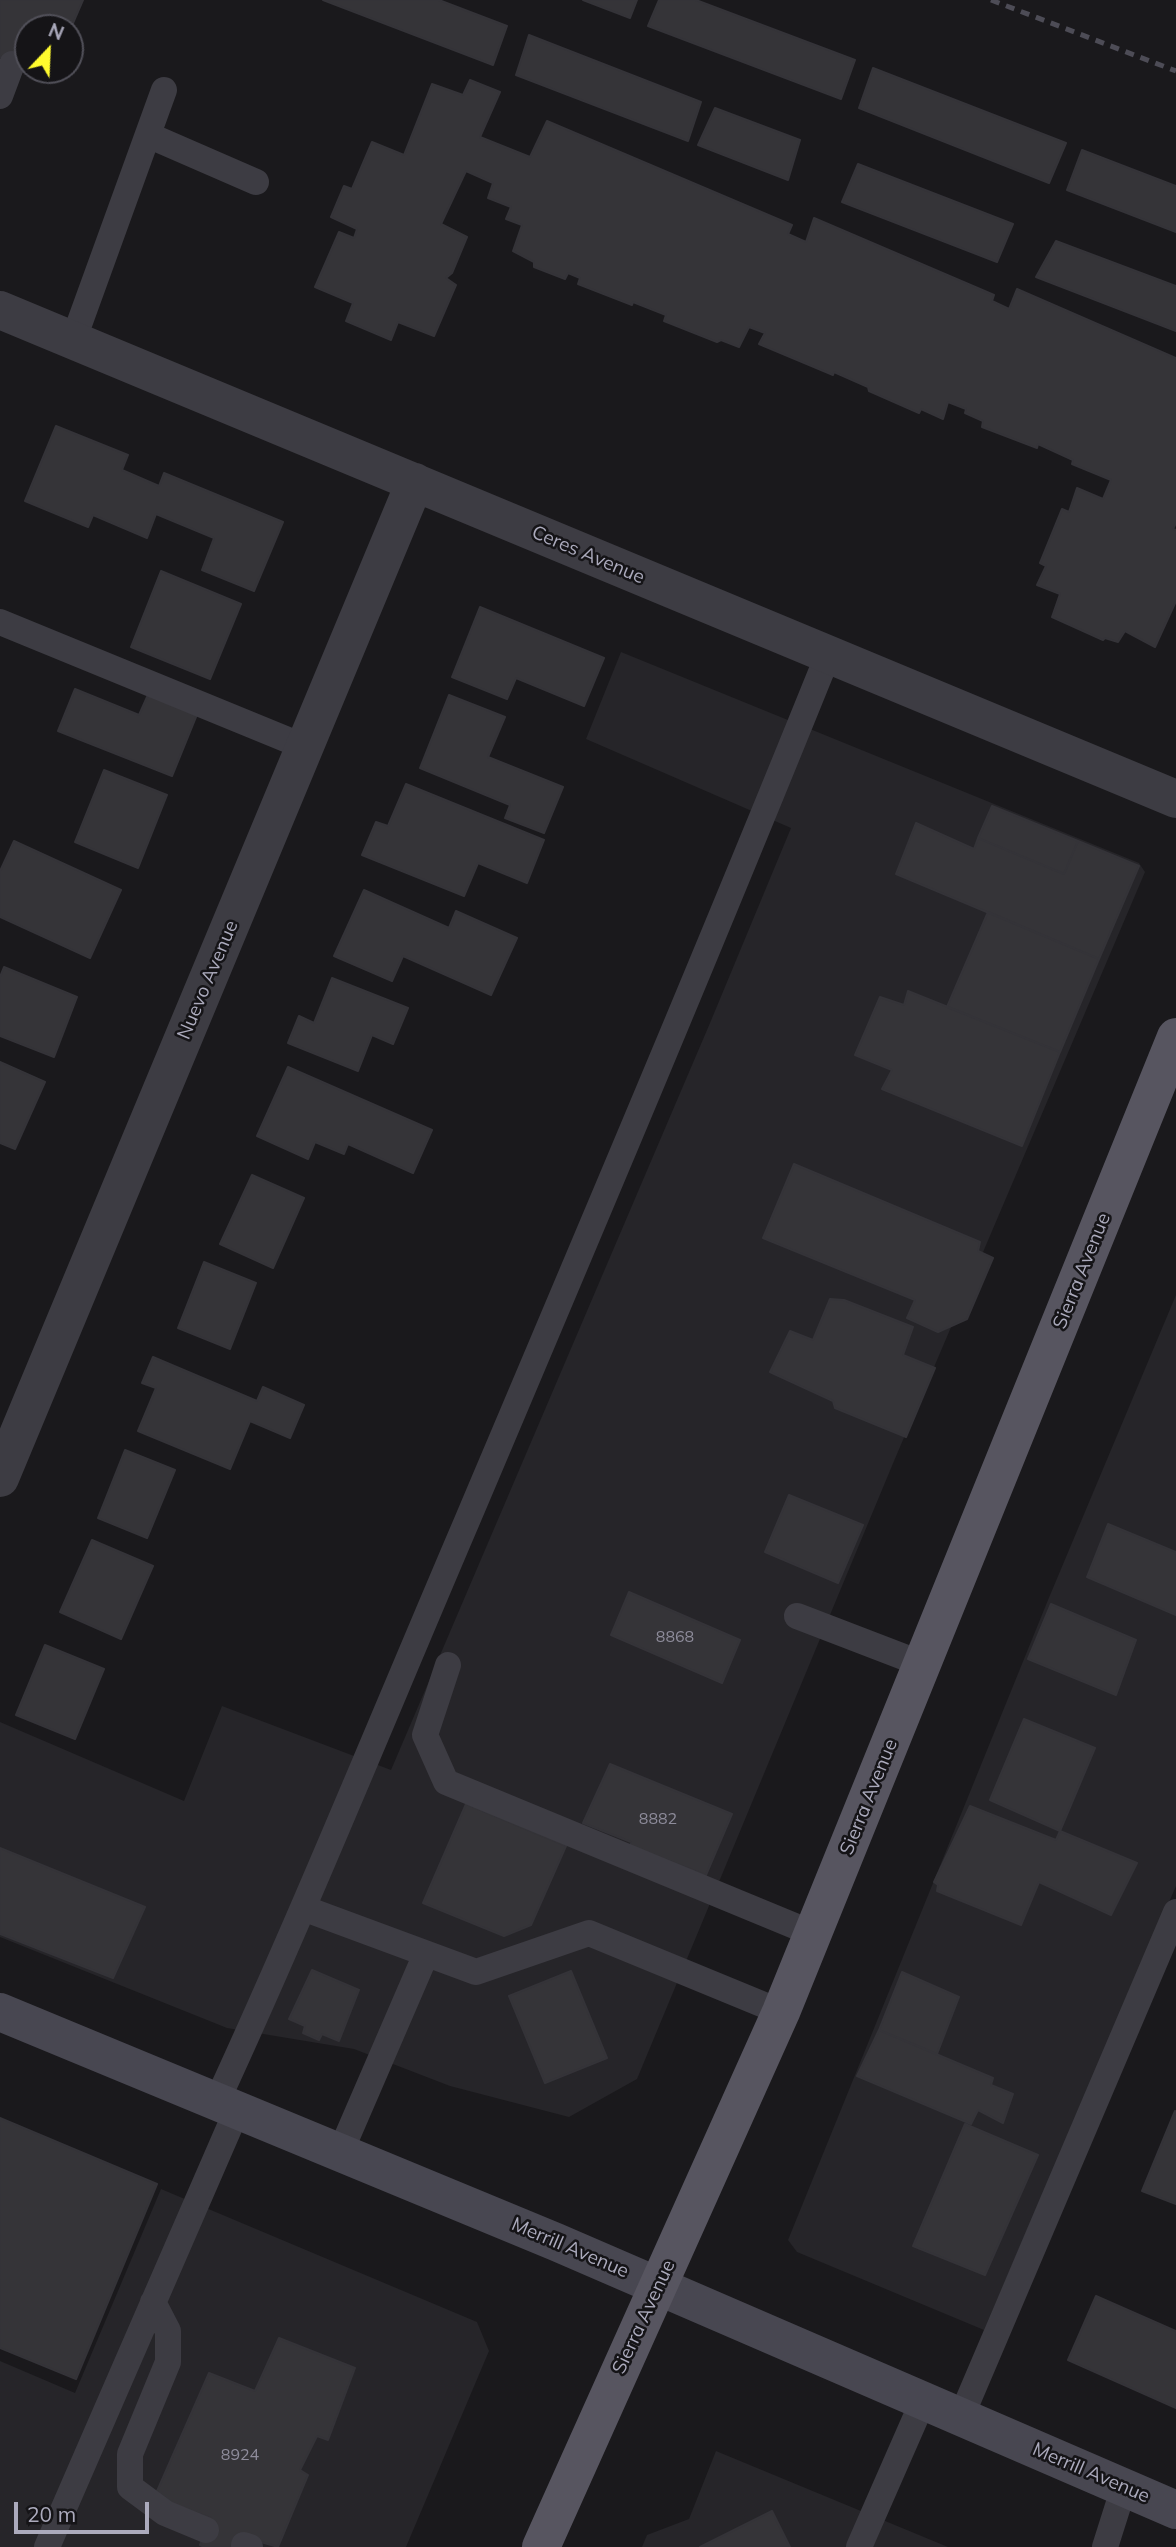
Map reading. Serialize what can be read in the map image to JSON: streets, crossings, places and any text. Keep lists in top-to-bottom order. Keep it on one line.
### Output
{"streets":{"main road":["Sierra Avenue","Merrill Avenue"],"street":["Ceres Avenue","Nuevo Avenue"]},"crossings":[["Ceres Avenue","Nuevo Avenue"],["Sierra Avenue","Merrill Avenue"]],"house_numbers":["8868","8882","8924"],"scale_bar":"20 m","north":"top right"}
